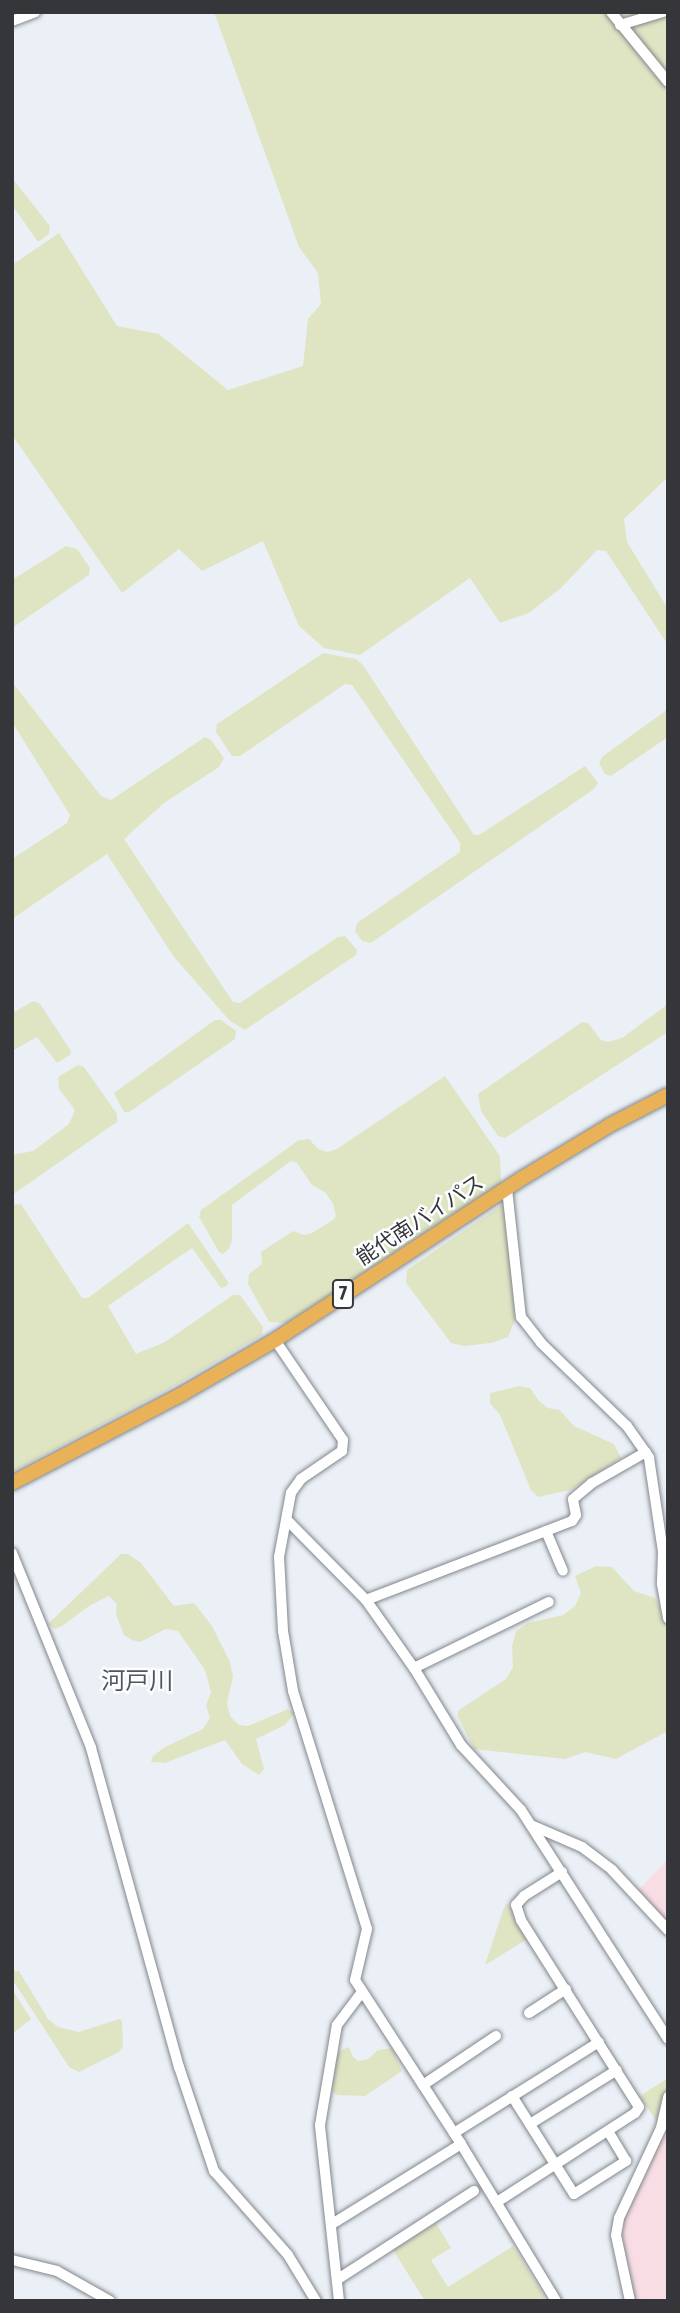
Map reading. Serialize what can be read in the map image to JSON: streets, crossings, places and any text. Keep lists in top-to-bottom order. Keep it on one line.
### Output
{"streets":{"highway":["能代南バイパス","7"]},"districts":["河戸川"]}
